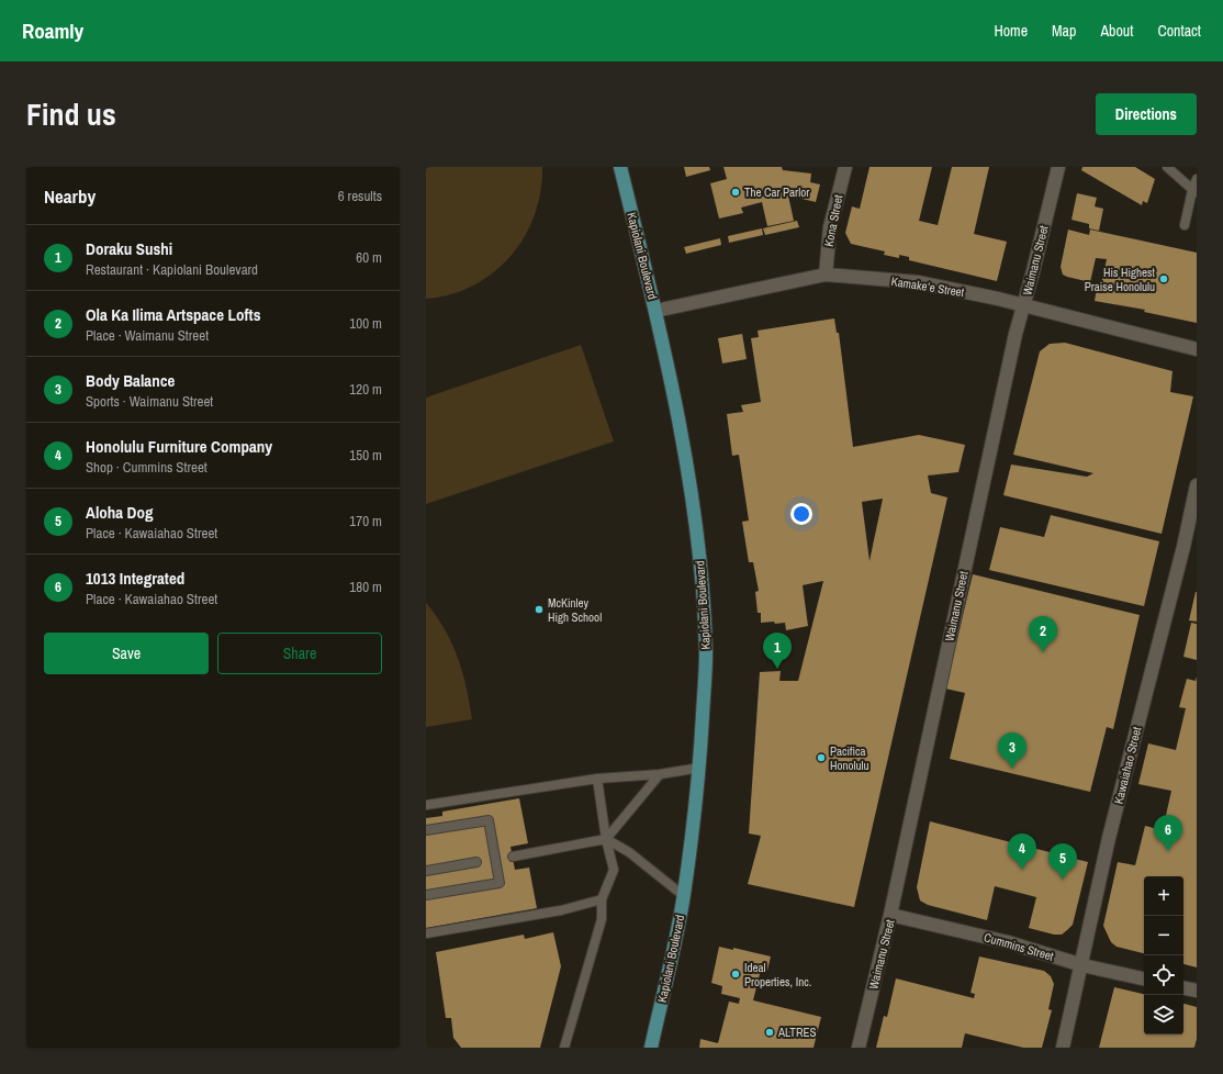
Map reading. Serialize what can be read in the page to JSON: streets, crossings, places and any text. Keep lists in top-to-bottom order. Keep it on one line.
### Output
{"streets":{"main road":["Kapiolani Boulevard"],"street":["Kona Street","Waimanu Street","Kamakeʻe Street","Kawaiahao Street","Cummins Street"]},"crossings":[["Kona Street","Kamakeʻe Street"],["Kapiolani Boulevard","Kamakeʻe Street"],["Waimanu Street","Kamakeʻe Street"],["Waimanu Street","Cummins Street"],["Kawaiahao Street","Cummins Street"]],"places":["The Car Parlor","His Highest Praise Honolulu","McKinley High School","Pacifica Honolulu","Ideal Properties, Inc.","ALTRES"],"page":{"header":"Roamly","nav":["Home","Map","About","Contact"],"title":"Find us","buttons":["Directions",["Save","Share"]],"heading":["Nearby","6 results"],"list":[{"mark":"1","name":"Doraku Sushi","note":"Restaurant · Kapiolani Boulevard","value":"60 m"},{"mark":"2","name":"Ola Ka Ilima Artspace Lofts","note":"Place · Waimanu Street","value":"100 m"},{"mark":"3","name":"Body Balance","note":"Sports · Waimanu Street","value":"120 m"},{"mark":"4","name":"Honolulu Furniture Company","note":"Shop · Cummins Street","value":"150 m"},{"mark":"5","name":"Aloha Dog","note":"Place · Kawaiahao Street","value":"170 m"},{"mark":"6","name":"1013 Integrated","note":"Place · Kawaiahao Street","value":"180 m"}],"pins":["2","1","3","6","4","5"],"map_buttons":["+","−"]}}
